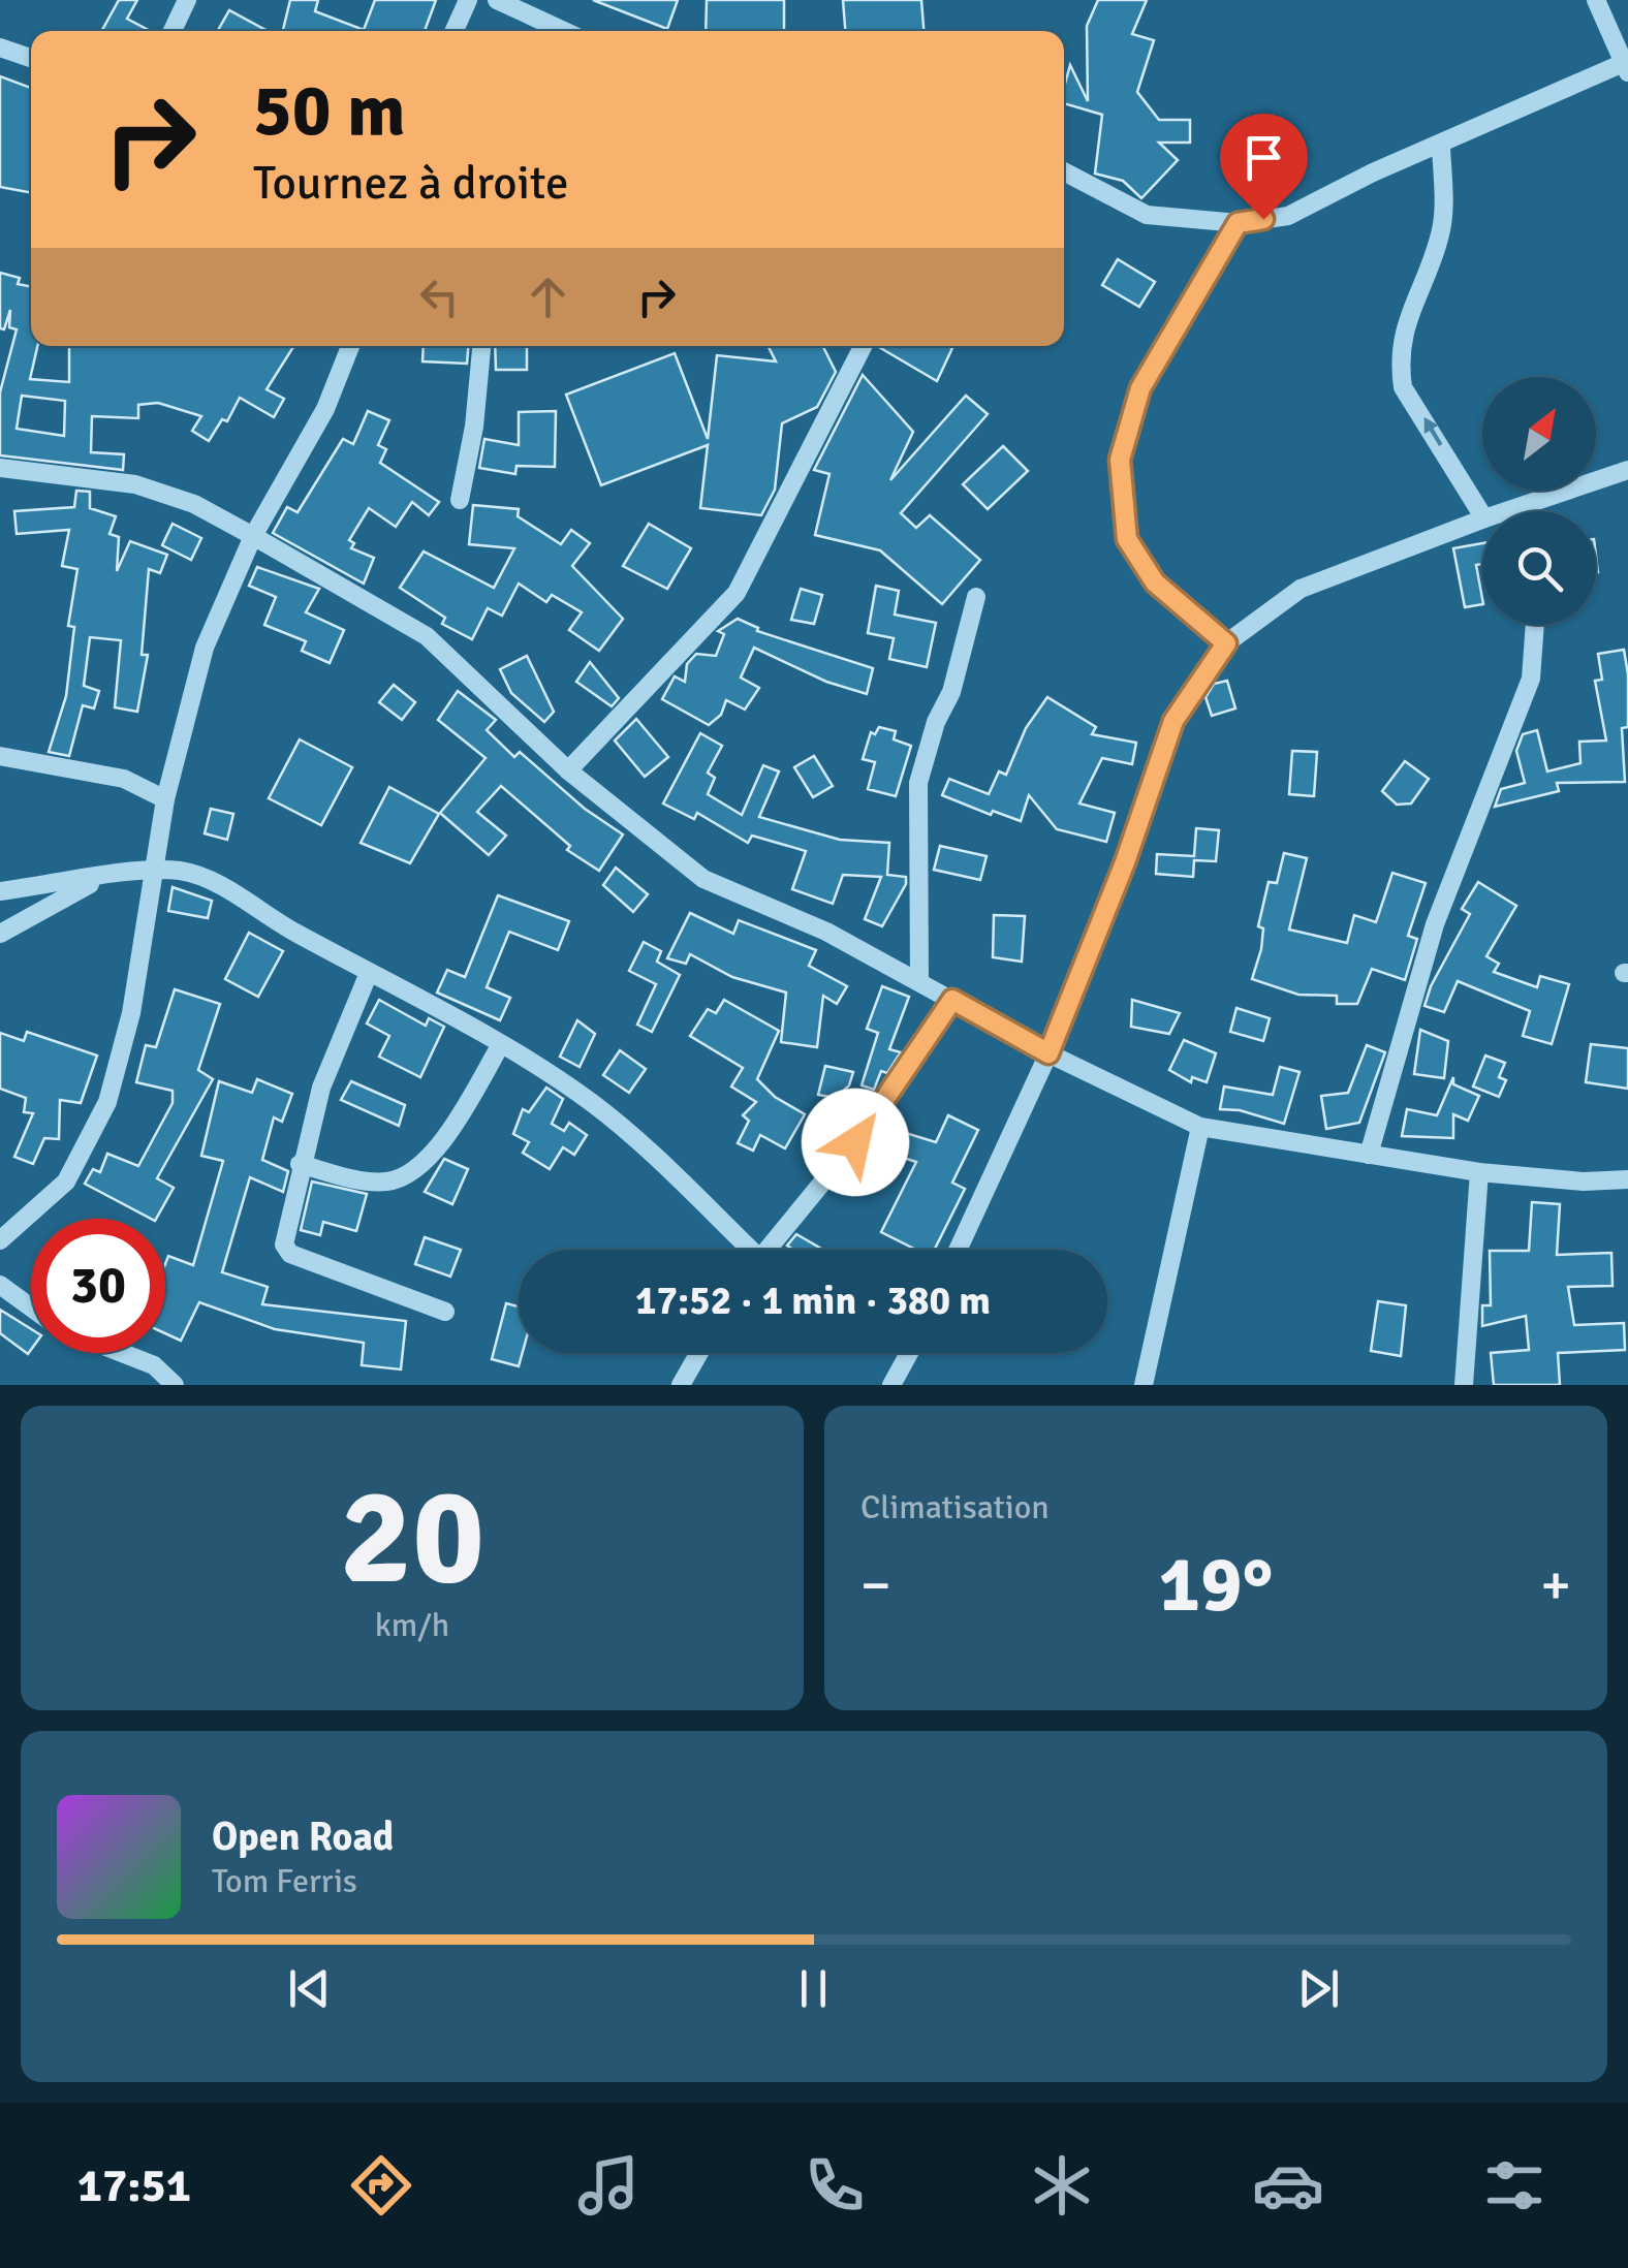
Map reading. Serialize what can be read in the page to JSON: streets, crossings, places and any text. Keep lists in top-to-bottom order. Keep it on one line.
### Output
{"north":"top right","page":{"turn":["50 m","Tournez à droite"],"limit":"30","trip":"17:52 · 1 min · 380 m","tile":[["20","km/h"],"Climatisation"],"heat":["−","19°","+"],"song":["Open Road","Tom Ferris"],"tabs":"17:51"}}
